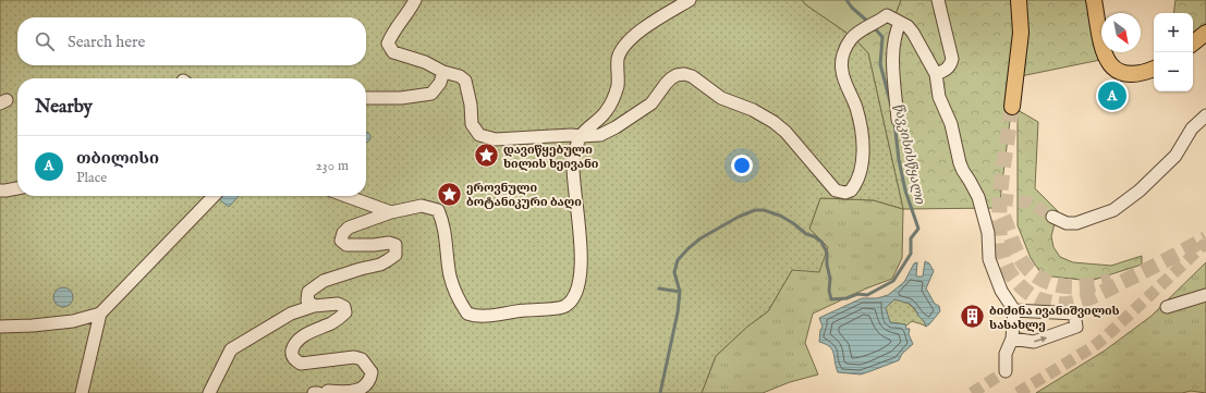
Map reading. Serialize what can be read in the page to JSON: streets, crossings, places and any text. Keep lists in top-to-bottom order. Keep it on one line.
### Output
{"water":["წავკისისწყალი"],"places":{"place":["დავიწყებული ხილის ხეივანი","ეროვნული ბოტანიკური ბაღი"],"building":["ბიძინა ივანიშვილის სასახლე"]},"north":"bottom right","page":{"map_buttons":["+","−"],"search":"Search here","heading":"Nearby","pins":"A","list":[{"mark":"A","name":"თბილისი","note":"Place","value":"230 m"}]}}
